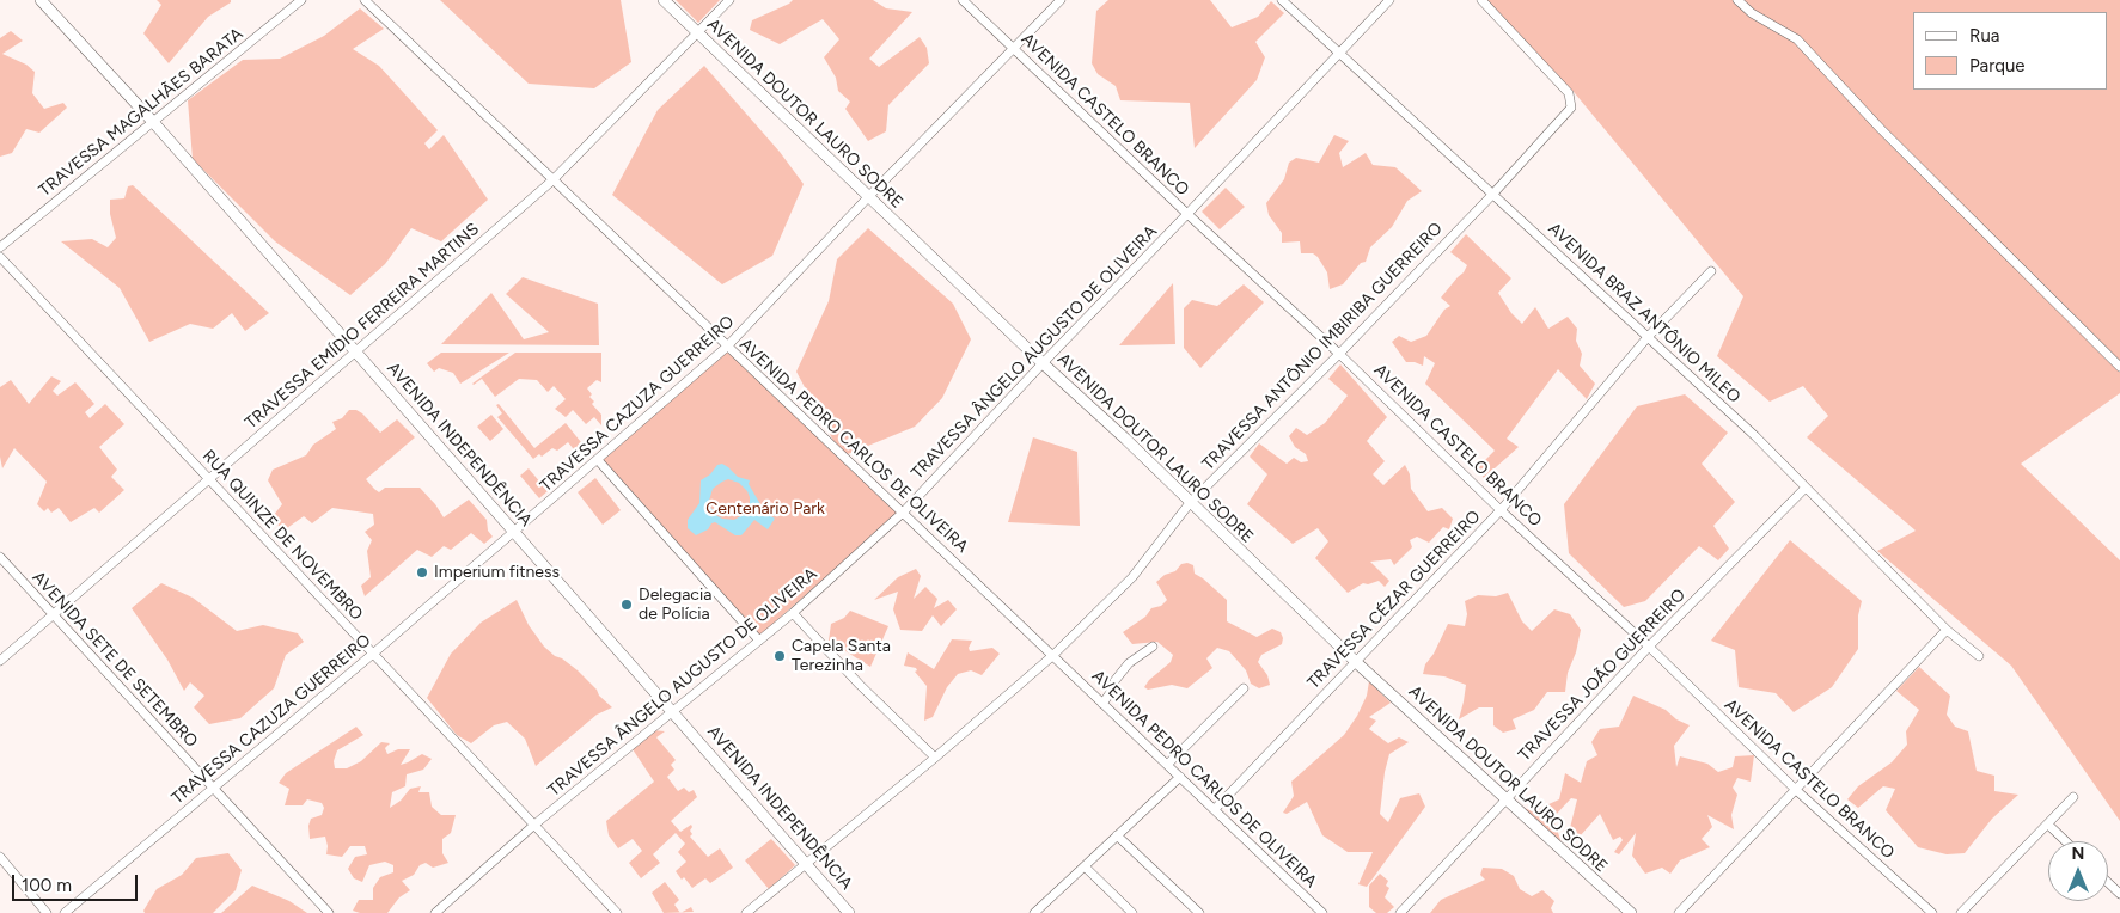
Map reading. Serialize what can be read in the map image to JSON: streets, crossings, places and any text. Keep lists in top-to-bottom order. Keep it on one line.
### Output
{"streets":{"street":["TRAVESSA MAGALHÃES BARATA","AVENIDA DOUTOR LAURO SODRE","AVENIDA CASTELO BRANCO","AVENIDA BRAZ ANTÔNIO MILEO","TRAVESSA EMÍDIO FERREIRA MARTINS","TRAVESSA ANTÔNIO IMBIRIBA GUERREIRO","TRAVESSA ÂNGELO AUGUSTO DE OLIVEIRA","TRAVESSA CAZUZA GUERREIRO","AVENIDA INDEPENDÊNCIA","AVENIDA PEDRO CARLOS DE OLIVEIRA","RUA QUINZE DE NOVEMBRO","TRAVESSA CÉZAR GUERREIRO","AVENIDA SETE DE SETEMBRO","TRAVESSA JOÃO GUERREIRO"]},"crossings":[["TRAVESSA MAGALHÃES BARATA","AVENIDA INDEPENDÊNCIA"],["AVENIDA DOUTOR LAURO SODRE","TRAVESSA EMÍDIO FERREIRA MARTINS"],["AVENIDA DOUTOR LAURO SODRE","TRAVESSA ANTÔNIO IMBIRIBA GUERREIRO"],["AVENIDA DOUTOR LAURO SODRE","TRAVESSA ÂNGELO AUGUSTO DE OLIVEIRA"],["AVENIDA DOUTOR LAURO SODRE","TRAVESSA CAZUZA GUERREIRO"],["AVENIDA DOUTOR LAURO SODRE","TRAVESSA CÉZAR GUERREIRO"],["AVENIDA DOUTOR LAURO SODRE","TRAVESSA JOÃO GUERREIRO"],["AVENIDA CASTELO BRANCO","TRAVESSA ANTÔNIO IMBIRIBA GUERREIRO"],["AVENIDA CASTELO BRANCO","TRAVESSA ÂNGELO AUGUSTO DE OLIVEIRA"],["AVENIDA CASTELO BRANCO","TRAVESSA CAZUZA GUERREIRO"],["AVENIDA CASTELO BRANCO","TRAVESSA CÉZAR GUERREIRO"],["AVENIDA CASTELO BRANCO","TRAVESSA JOÃO GUERREIRO"],["AVENIDA BRAZ ANTÔNIO MILEO","TRAVESSA ANTÔNIO IMBIRIBA GUERREIRO"],["AVENIDA BRAZ ANTÔNIO MILEO","TRAVESSA ÂNGELO AUGUSTO DE OLIVEIRA"],["AVENIDA BRAZ ANTÔNIO MILEO","TRAVESSA CÉZAR GUERREIRO"],["AVENIDA BRAZ ANTÔNIO MILEO","TRAVESSA JOÃO GUERREIRO"],["TRAVESSA EMÍDIO FERREIRA MARTINS","AVENIDA INDEPENDÊNCIA"],["TRAVESSA EMÍDIO FERREIRA MARTINS","AVENIDA PEDRO CARLOS DE OLIVEIRA"],["TRAVESSA EMÍDIO FERREIRA MARTINS","RUA QUINZE DE NOVEMBRO"],["TRAVESSA EMÍDIO FERREIRA MARTINS","AVENIDA SETE DE SETEMBRO"],["TRAVESSA ANTÔNIO IMBIRIBA GUERREIRO","AVENIDA INDEPENDÊNCIA"],["TRAVESSA ANTÔNIO IMBIRIBA GUERREIRO","AVENIDA PEDRO CARLOS DE OLIVEIRA"],["TRAVESSA ÂNGELO AUGUSTO DE OLIVEIRA","AVENIDA INDEPENDÊNCIA"],["TRAVESSA ÂNGELO AUGUSTO DE OLIVEIRA","AVENIDA PEDRO CARLOS DE OLIVEIRA"],["TRAVESSA ÂNGELO AUGUSTO DE OLIVEIRA","RUA QUINZE DE NOVEMBRO"],["TRAVESSA CAZUZA GUERREIRO","AVENIDA INDEPENDÊNCIA"],["TRAVESSA CAZUZA GUERREIRO","AVENIDA PEDRO CARLOS DE OLIVEIRA"],["TRAVESSA CAZUZA GUERREIRO","RUA QUINZE DE NOVEMBRO"],["TRAVESSA CAZUZA GUERREIRO","AVENIDA SETE DE SETEMBRO"],["AVENIDA PEDRO CARLOS DE OLIVEIRA","TRAVESSA CÉZAR GUERREIRO"]],"parks":["Centenário Park"],"places":["Imperium fitness","Delegacia de Polícia","Capela Santa Terezinha"],"legend":["Rua","Parque"],"scale_bar":"100 m","north":"top"}
